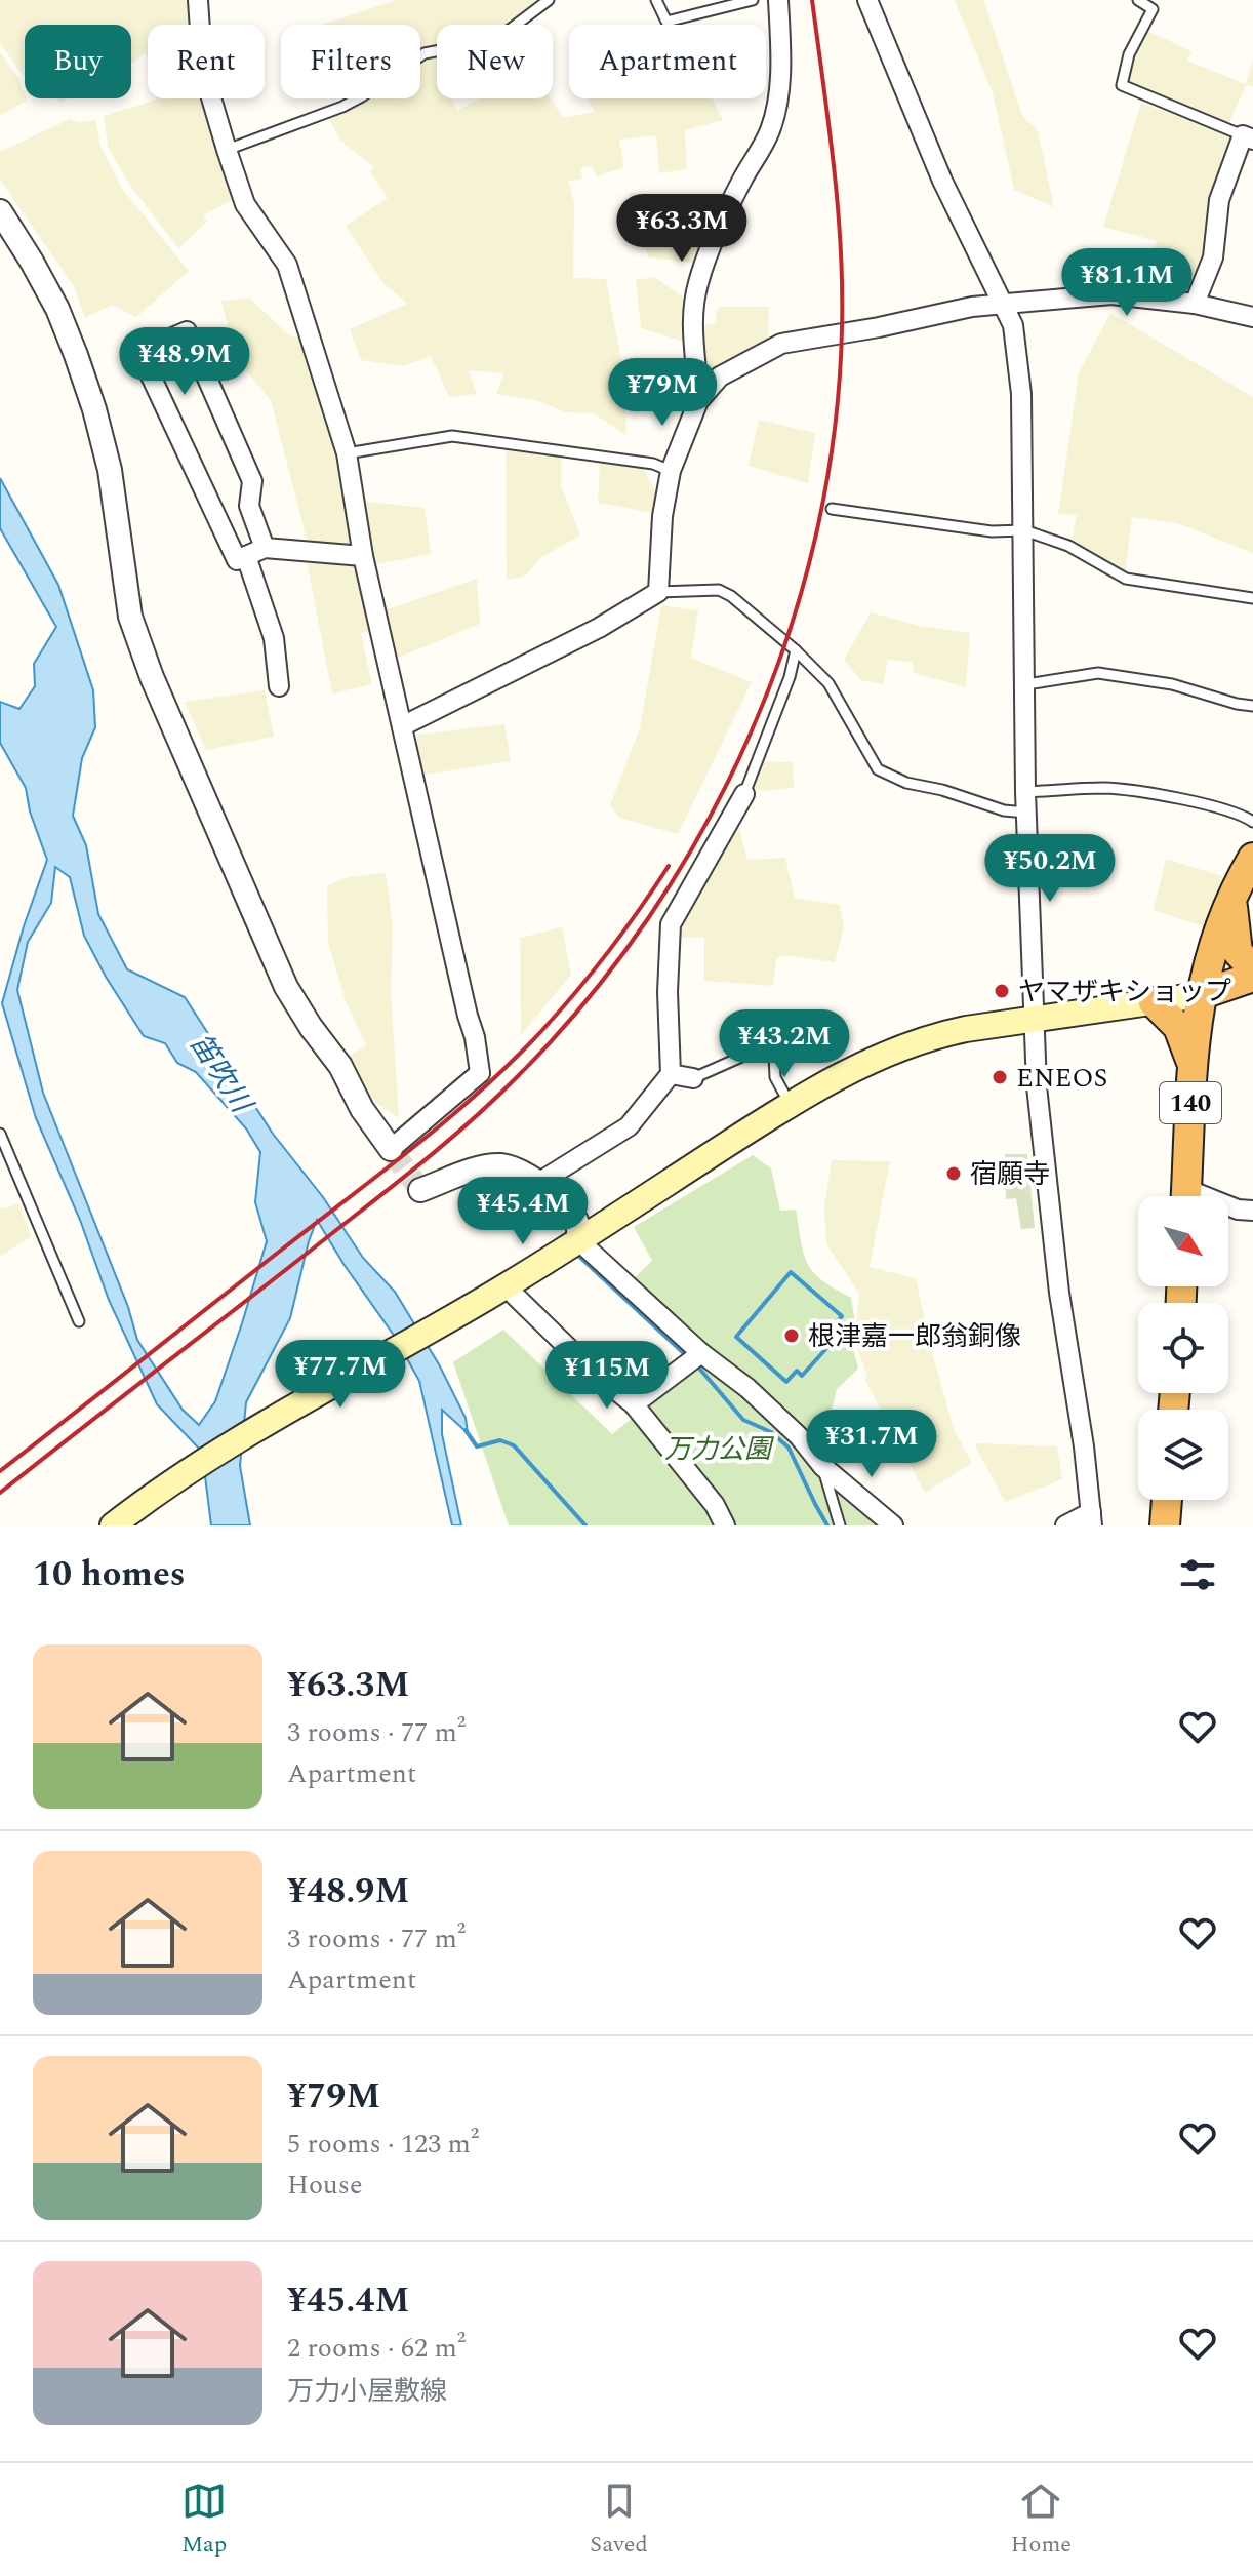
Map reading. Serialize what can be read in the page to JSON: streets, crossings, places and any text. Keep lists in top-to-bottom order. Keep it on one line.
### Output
{"streets":{"highway":["140"]},"water":["笛吹川"],"parks":["万力公園"],"places":["ヤマザキショップ","ENEOS","宿願寺","根津嘉一郎翁銅像"],"north":"bottom right","page":{"chip":["Buy","Rent","Filters","New","Apartment"],"price":["¥63.3M","¥81.1M","¥48.9M","¥79M","¥50.2M","¥43.2M","¥45.4M","¥77.7M","¥115M","¥31.7M"],"heading":"10 homes","list":[{"name":"¥63.3M","note":"3 rooms · 77 m² · Apartment"},{"name":"¥48.9M","note":"3 rooms · 77 m² · Apartment"},{"name":"¥79M","note":"5 rooms · 123 m² · House"},{"name":"¥45.4M","note":"2 rooms · 62 m² · 万力小屋敷線"}],"tabs":["Map","Saved","Home"]}}
